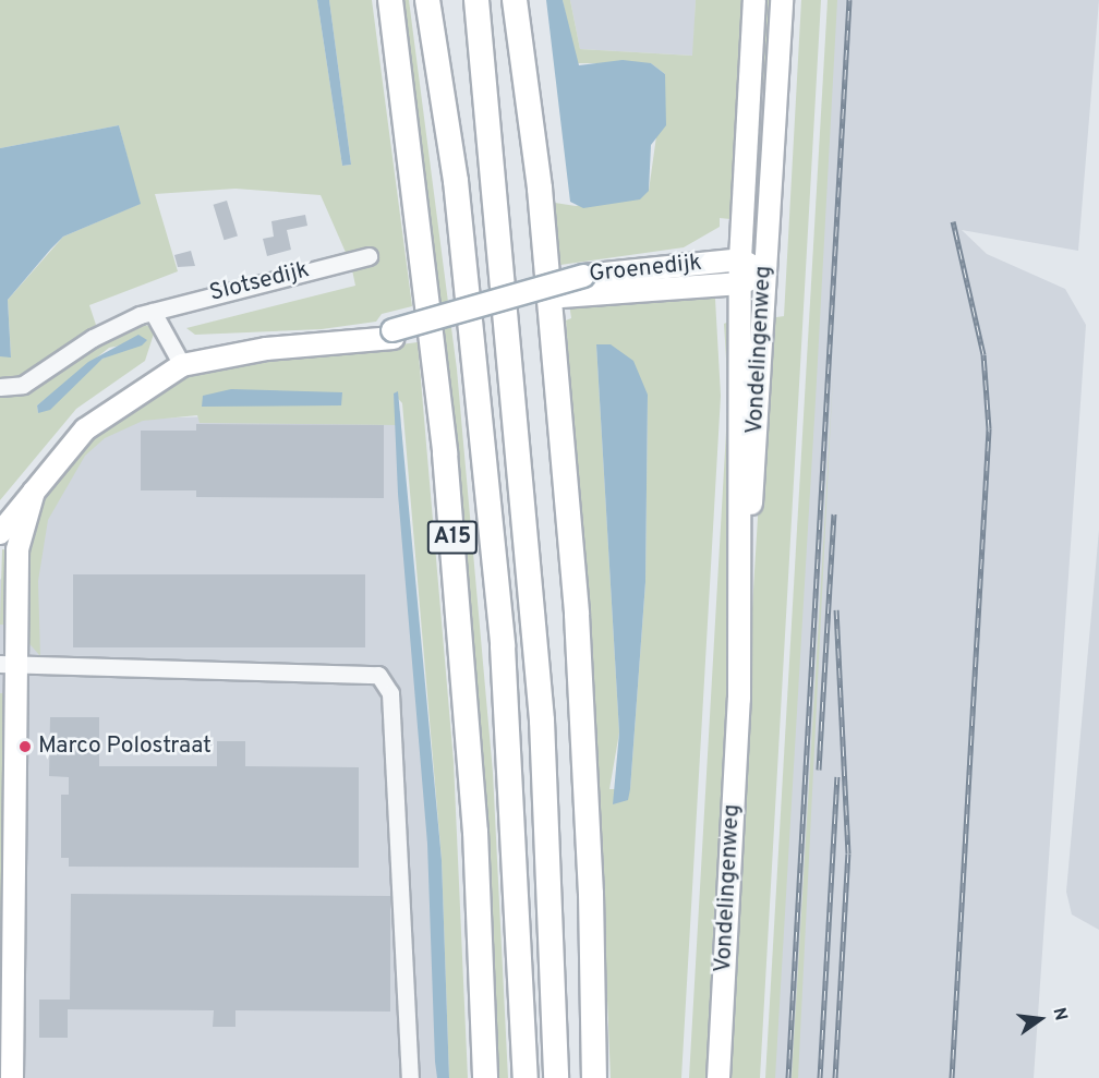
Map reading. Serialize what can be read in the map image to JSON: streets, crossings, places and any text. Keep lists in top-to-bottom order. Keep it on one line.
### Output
{"streets":{"highway":["A15"],"main road":["Groenedijk","Vondelingenweg"],"street":["Slotsedijk"]},"crossings":[["Groenedijk","Vondelingenweg"]],"places":["Marco Polostraat"],"north":"right"}
